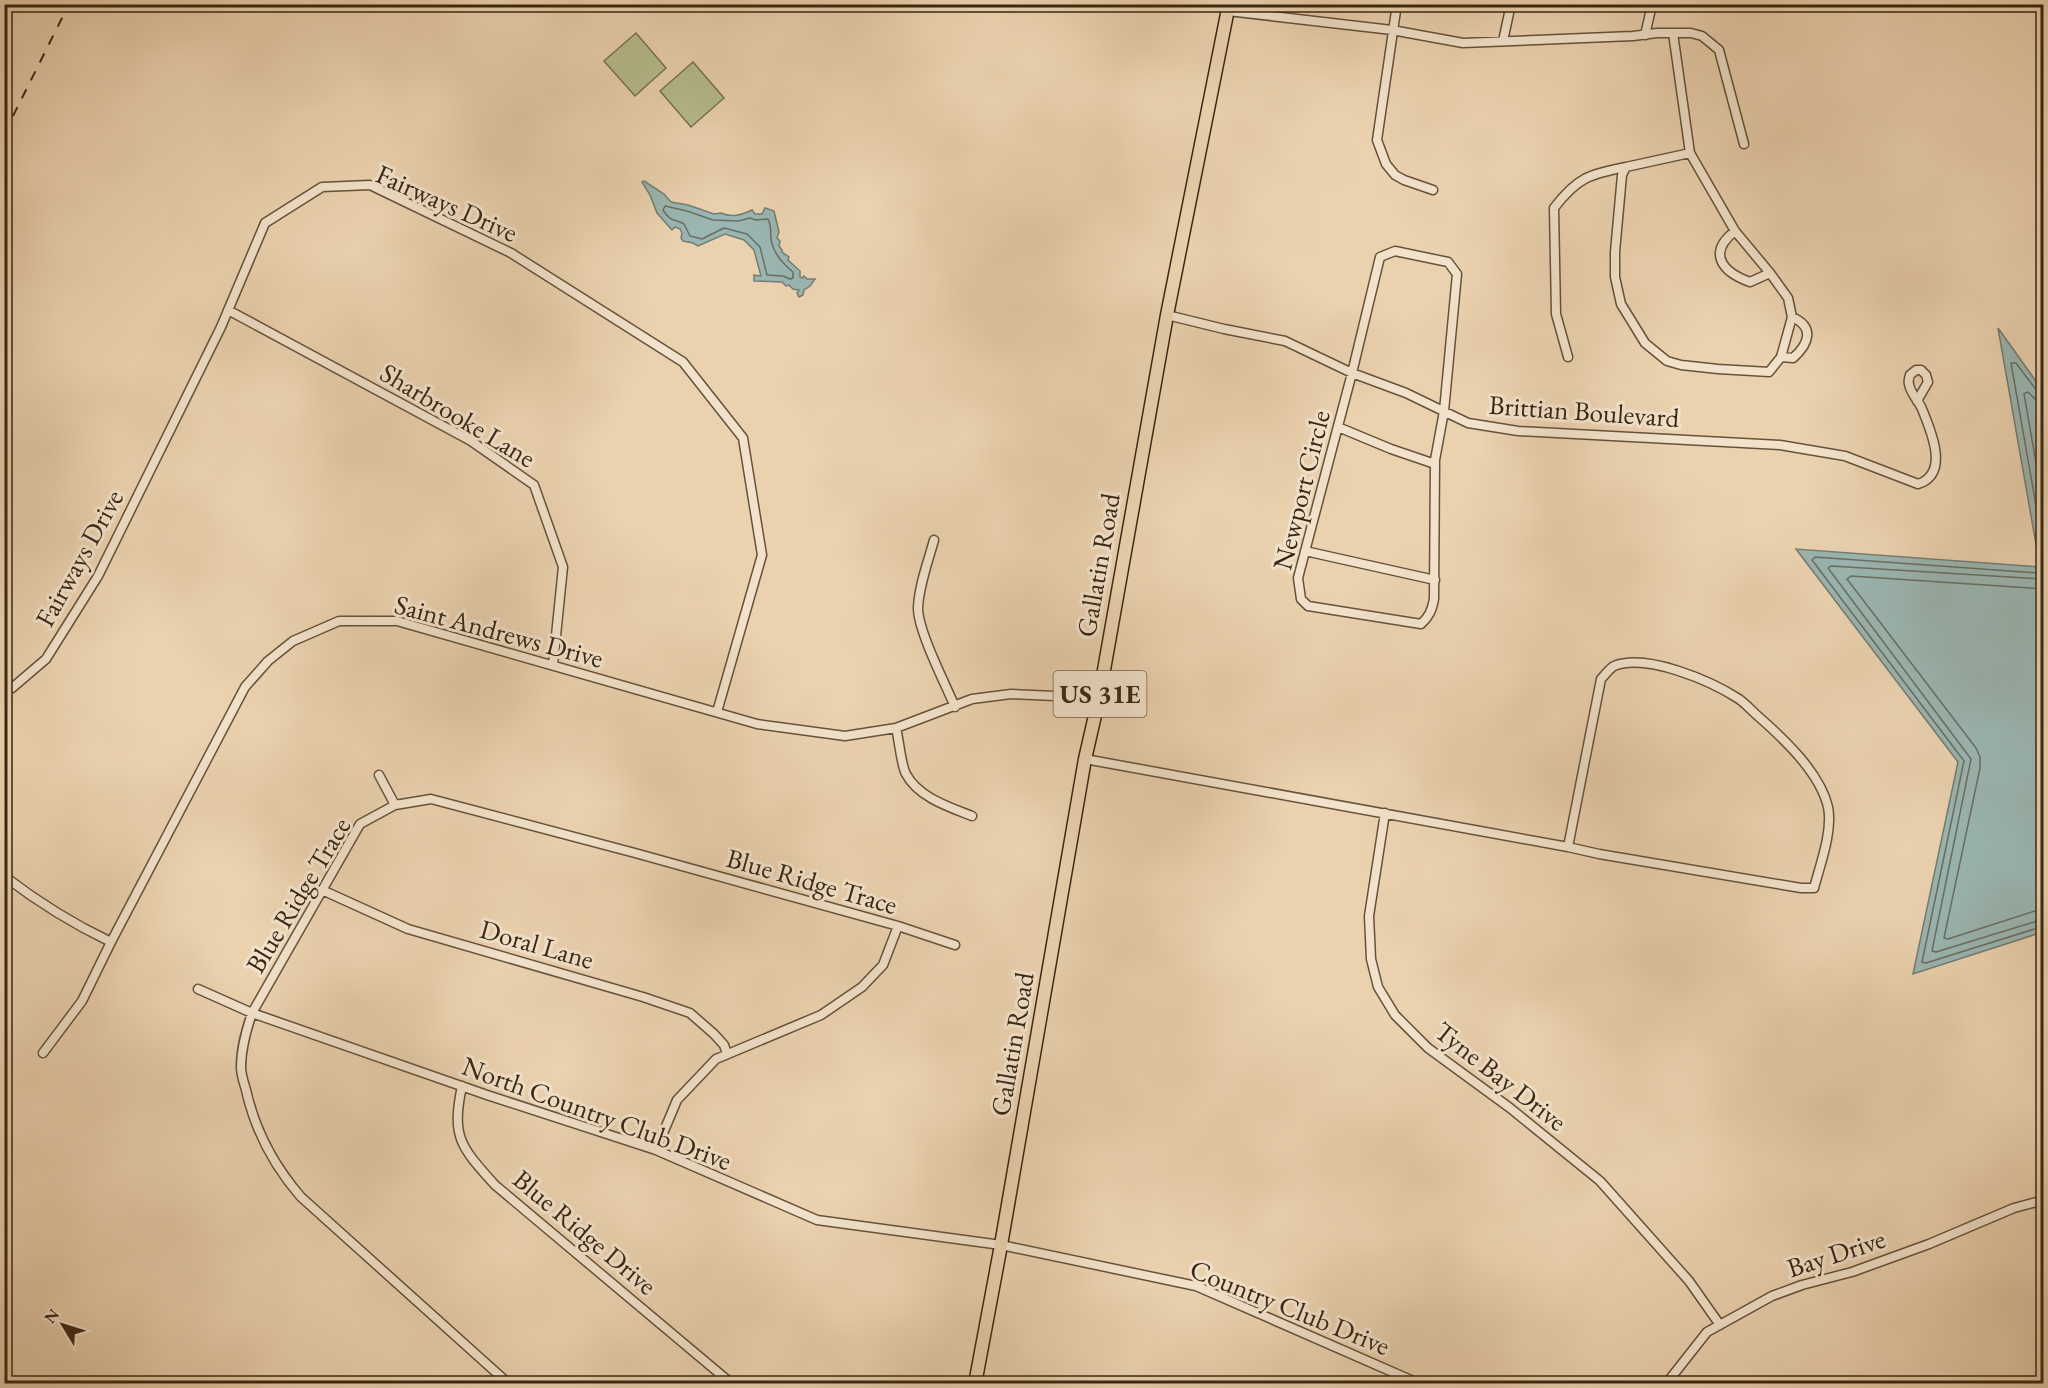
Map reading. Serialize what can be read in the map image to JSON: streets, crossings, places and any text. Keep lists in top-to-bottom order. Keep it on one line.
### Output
{"streets":{"main road":["Gallatin Road","US 31E"],"street":["Fairways Drive","Brittian Boulevard","Sharbrooke Lane","Newport Circle","Saint Andrews Drive","Blue Ridge Trace","Doral Lane","Tyne Bay Drive","North Country Club Drive","Blue Ridge Drive","Bay Drive","Country Club Drive"]},"crossings":[["Fairways Drive","Sharbrooke Lane"],["Fairways Drive","Saint Andrews Drive"],["Brittian Boulevard","Newport Circle"],["Brittian Boulevard","Gallatin Road"],["Sharbrooke Lane","Saint Andrews Drive"],["Gallatin Road","Saint Andrews Drive"],["Gallatin Road","North Country Club Drive"],["Gallatin Road","Country Club Drive"],["Blue Ridge Trace","Doral Lane"],["Blue Ridge Trace","North Country Club Drive"],["Tyne Bay Drive","Bay Drive"],["North Country Club Drive","Blue Ridge Drive"],["North Country Club Drive","Country Club Drive"]],"north":"top left"}
